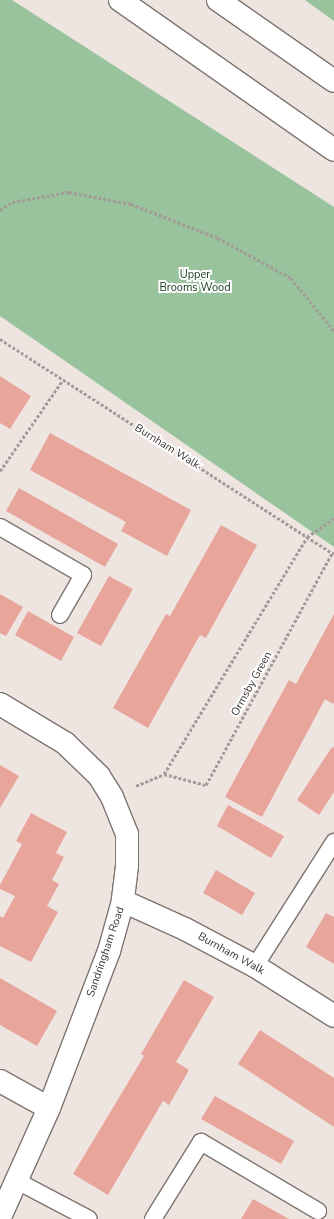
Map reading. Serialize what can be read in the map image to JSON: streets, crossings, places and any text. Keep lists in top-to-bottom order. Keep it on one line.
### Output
{"streets":{"main road":["Burnham Walk","Sandringham Road"],"path":["Ormsby Green"]},"crossings":[["Burnham Walk","Ormsby Green"],["Burnham Walk","Sandringham Road"]],"parks":["Upper Brooms Wood"]}
